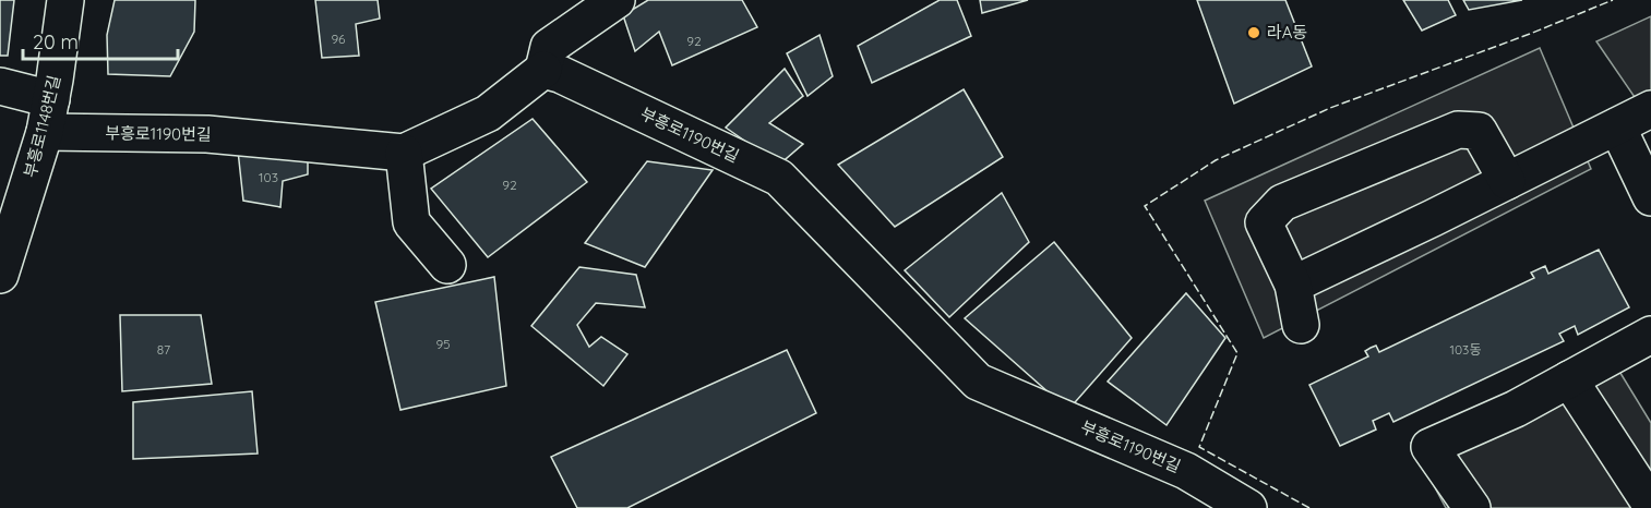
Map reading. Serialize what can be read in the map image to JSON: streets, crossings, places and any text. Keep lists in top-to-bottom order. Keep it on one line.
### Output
{"streets":{"street":["부흥로1148번길","부흥로1190번길"]},"crossings":[["부흥로1148번길","부흥로1190번길"]],"places":["라A동"],"house_numbers":["96","92","103","92","95","87","103동"],"scale_bar":"20 m"}
